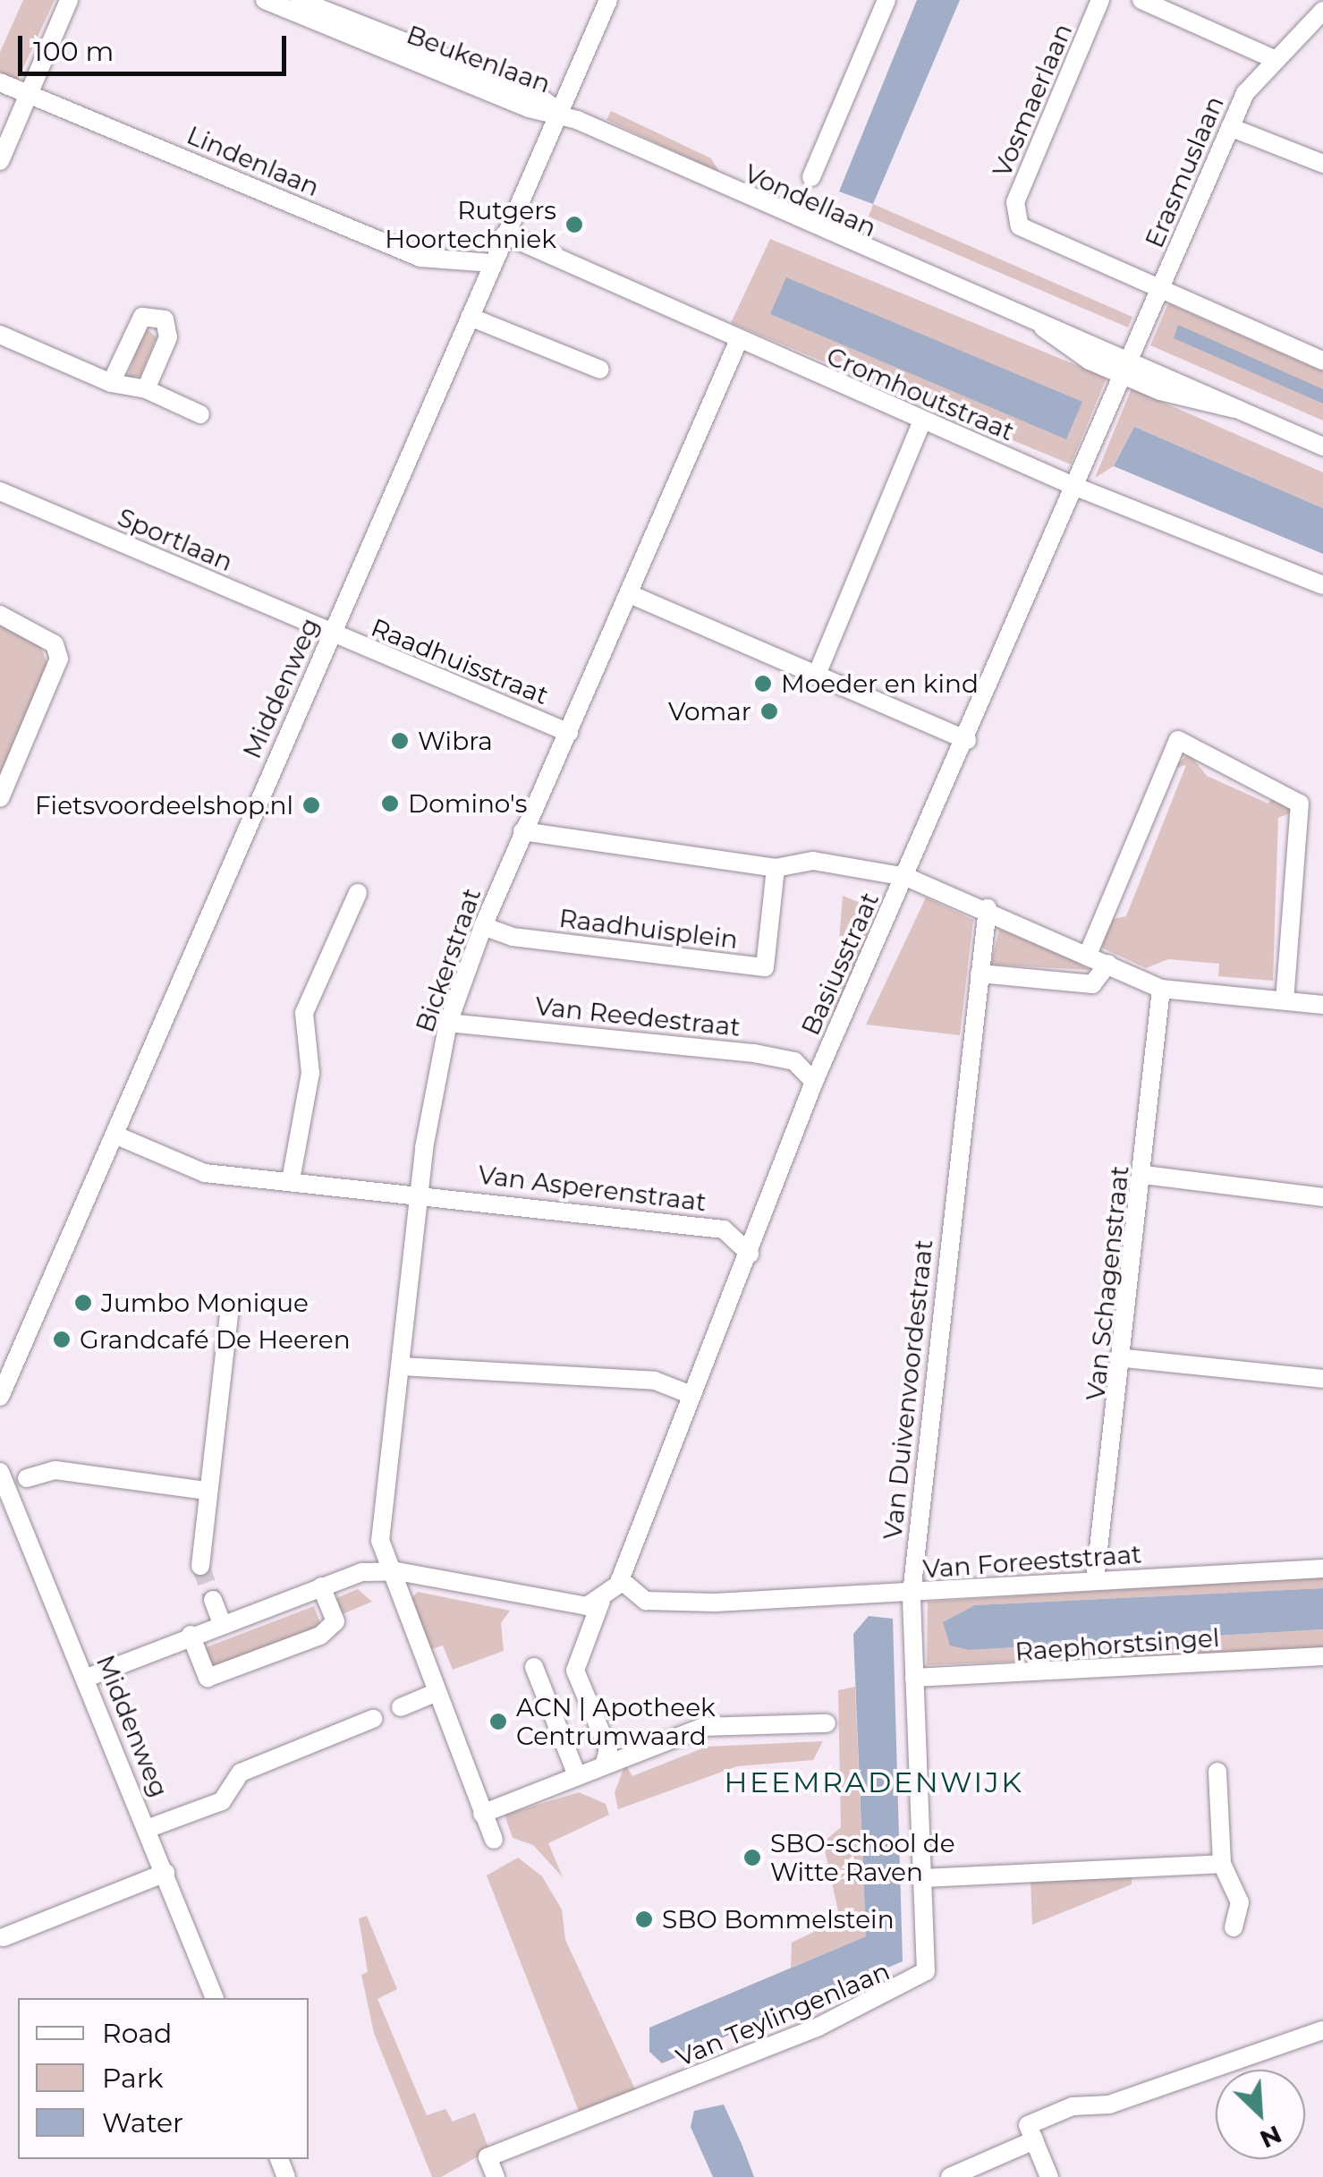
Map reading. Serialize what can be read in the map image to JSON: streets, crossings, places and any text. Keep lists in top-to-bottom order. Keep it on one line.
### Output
{"streets":{"street":["Beukenlaan","Vosmaerlaan","Lindenlaan","Erasmuslaan","Vondellaan","Cromhoutstraat","Sportlaan","Raadhuisstraat","Middenweg","Raadhuisplein","Bickerstraat","Basiusstraat","Van Reedestraat","Van Asperenstraat","Van Schagenstraat","Van Duivenvoordestraat","Van Foreeststraat","Raephorstsingel","Van Teylingenlaan"]},"crossings":[["Beukenlaan","Vondellaan"],["Beukenlaan","Middenweg"],["Vosmaerlaan","Erasmuslaan"],["Lindenlaan","Middenweg"],["Erasmuslaan","Vondellaan"],["Erasmuslaan","Basiusstraat"],["Vondellaan","Middenweg"],["Vondellaan","Basiusstraat"],["Cromhoutstraat","Middenweg"],["Cromhoutstraat","Bickerstraat"],["Cromhoutstraat","Basiusstraat"],["Sportlaan","Raadhuisstraat"],["Sportlaan","Middenweg"],["Raadhuisstraat","Middenweg"],["Raadhuisstraat","Bickerstraat"],["Middenweg","Van Asperenstraat"],["Raadhuisplein","Bickerstraat"],["Bickerstraat","Van Reedestraat"],["Bickerstraat","Van Asperenstraat"],["Basiusstraat","Van Reedestraat"],["Basiusstraat","Van Asperenstraat"],["Basiusstraat","Van Foreeststraat"],["Van Schagenstraat","Van Foreeststraat"],["Van Duivenvoordestraat","Van Foreeststraat"],["Van Duivenvoordestraat","Raephorstsingel"],["Van Duivenvoordestraat","Van Teylingenlaan"]],"districts":["HEEMRADENWIJK"],"places":["Rutgers Hoortechniek","Moeder en kind","Vomar","Wibra","Domino's","Fietsvoordeelshop.nl","Jumbo Monique","Grandcafé De Heeren","ACN | Apotheek Centrumwaard","SBO-school de Witte Raven","SBO Bommelstein"],"legend":["Road","Park","Water"],"scale_bar":"100 m","north":"bottom right"}
